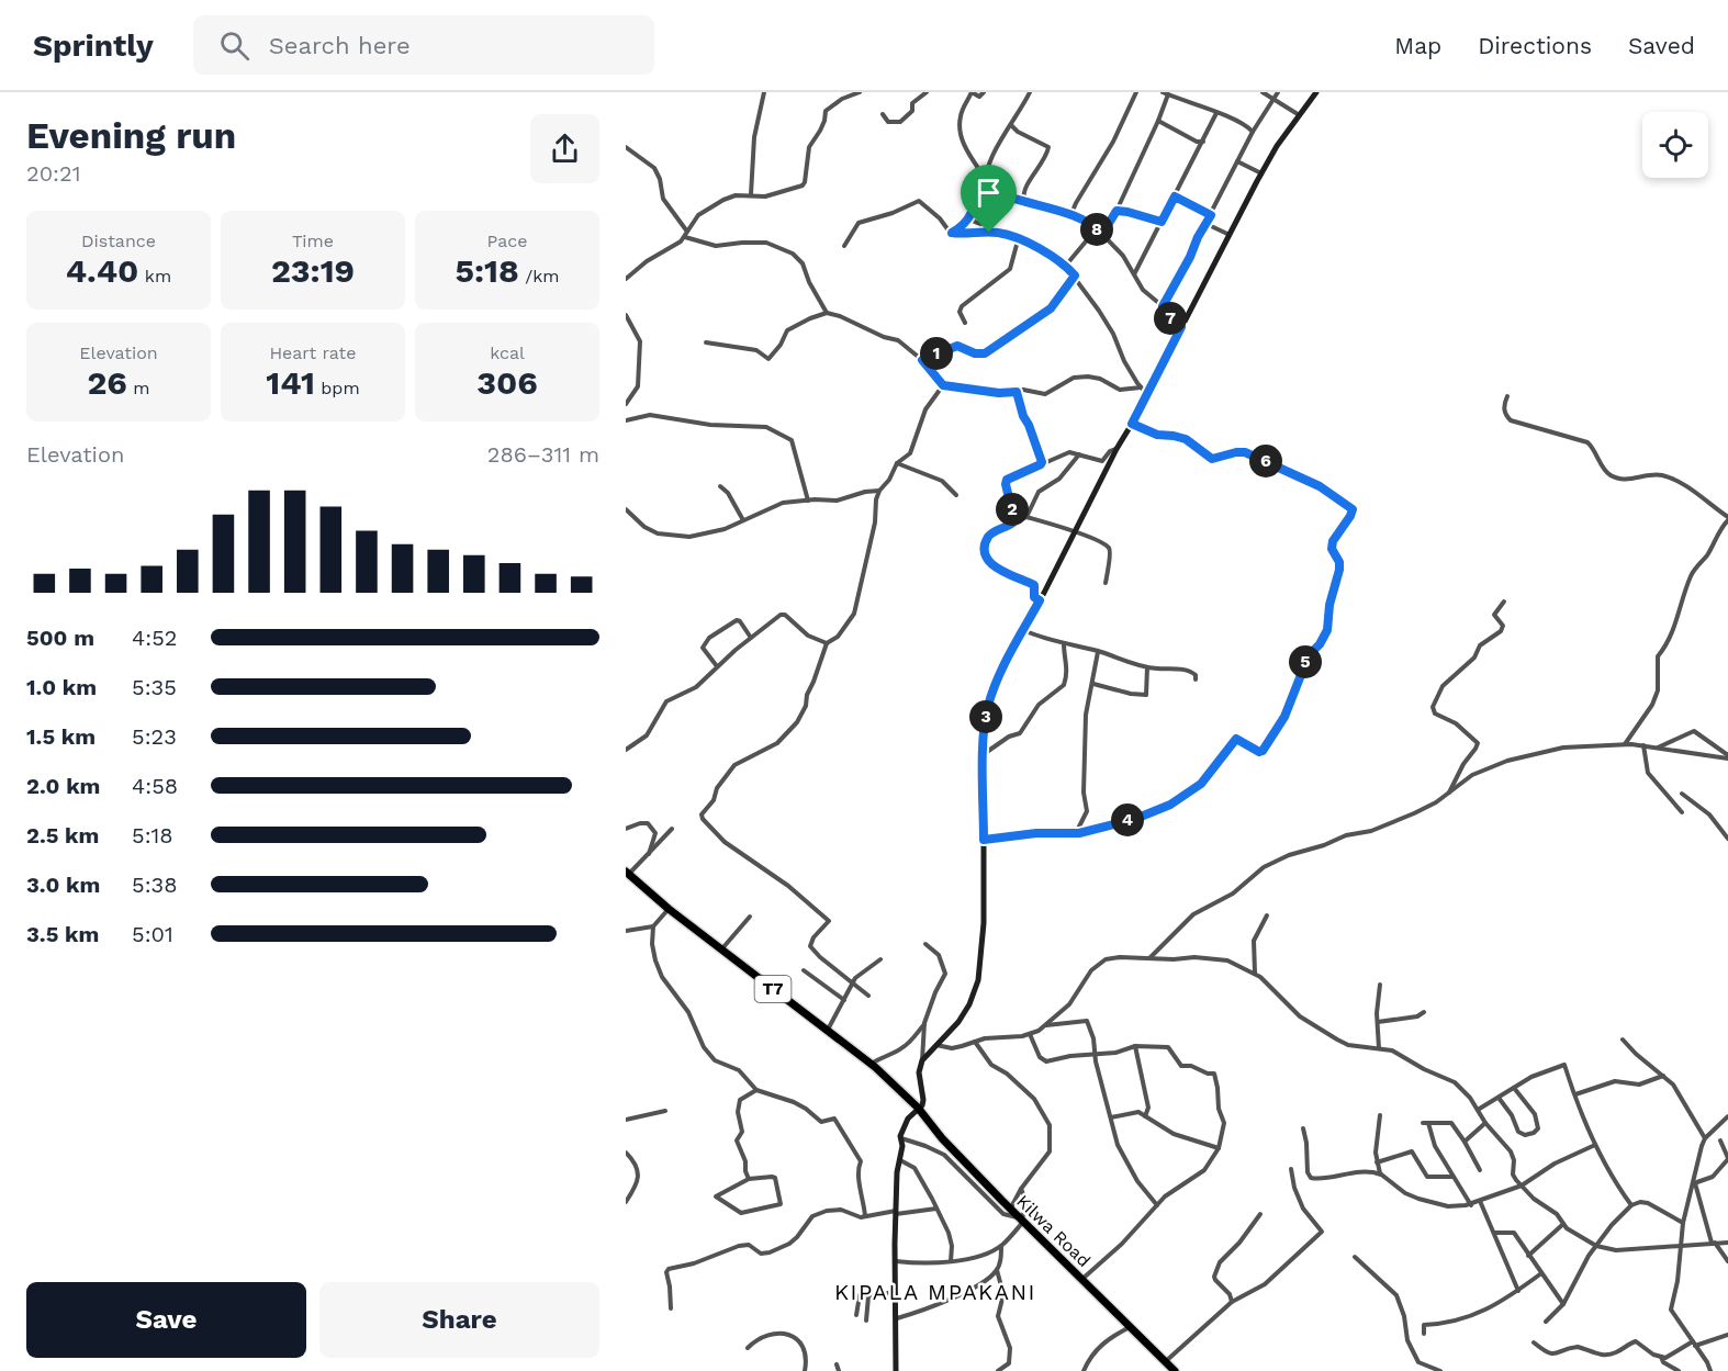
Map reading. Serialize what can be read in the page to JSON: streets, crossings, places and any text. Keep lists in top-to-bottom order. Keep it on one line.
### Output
{"streets":{"highway":["T7","Kilwa Road"]},"crossings":[["T7","Kilwa Road"]],"districts":["KIPALA MPAKANI"],"page":{"header":"Sprintly","search":"Search here","nav":["Map","Directions","Saved"],"heading":["Evening run","20:21"],"stats":[["Distance","4.40 km"],["Time","23:19"],["Pace","5:18 /km"],["Elevation","26 m"],["Heart rate","141 bpm"],["kcal","306"]],"pins":["8","7","1","6","2","5","3","4"],"chart":["Elevation","286–311 m"],"list":[{"name":"500 m","note":"4:52"},{"name":"1.0 km","note":"5:35"},{"name":"1.5 km","note":"5:23"},{"name":"2.0 km","note":"4:58"},{"name":"2.5 km","note":"5:18"},{"name":"3.0 km","note":"5:38"},{"name":"3.5 km","note":"5:01"}],"buttons":["Save","Share"]}}
